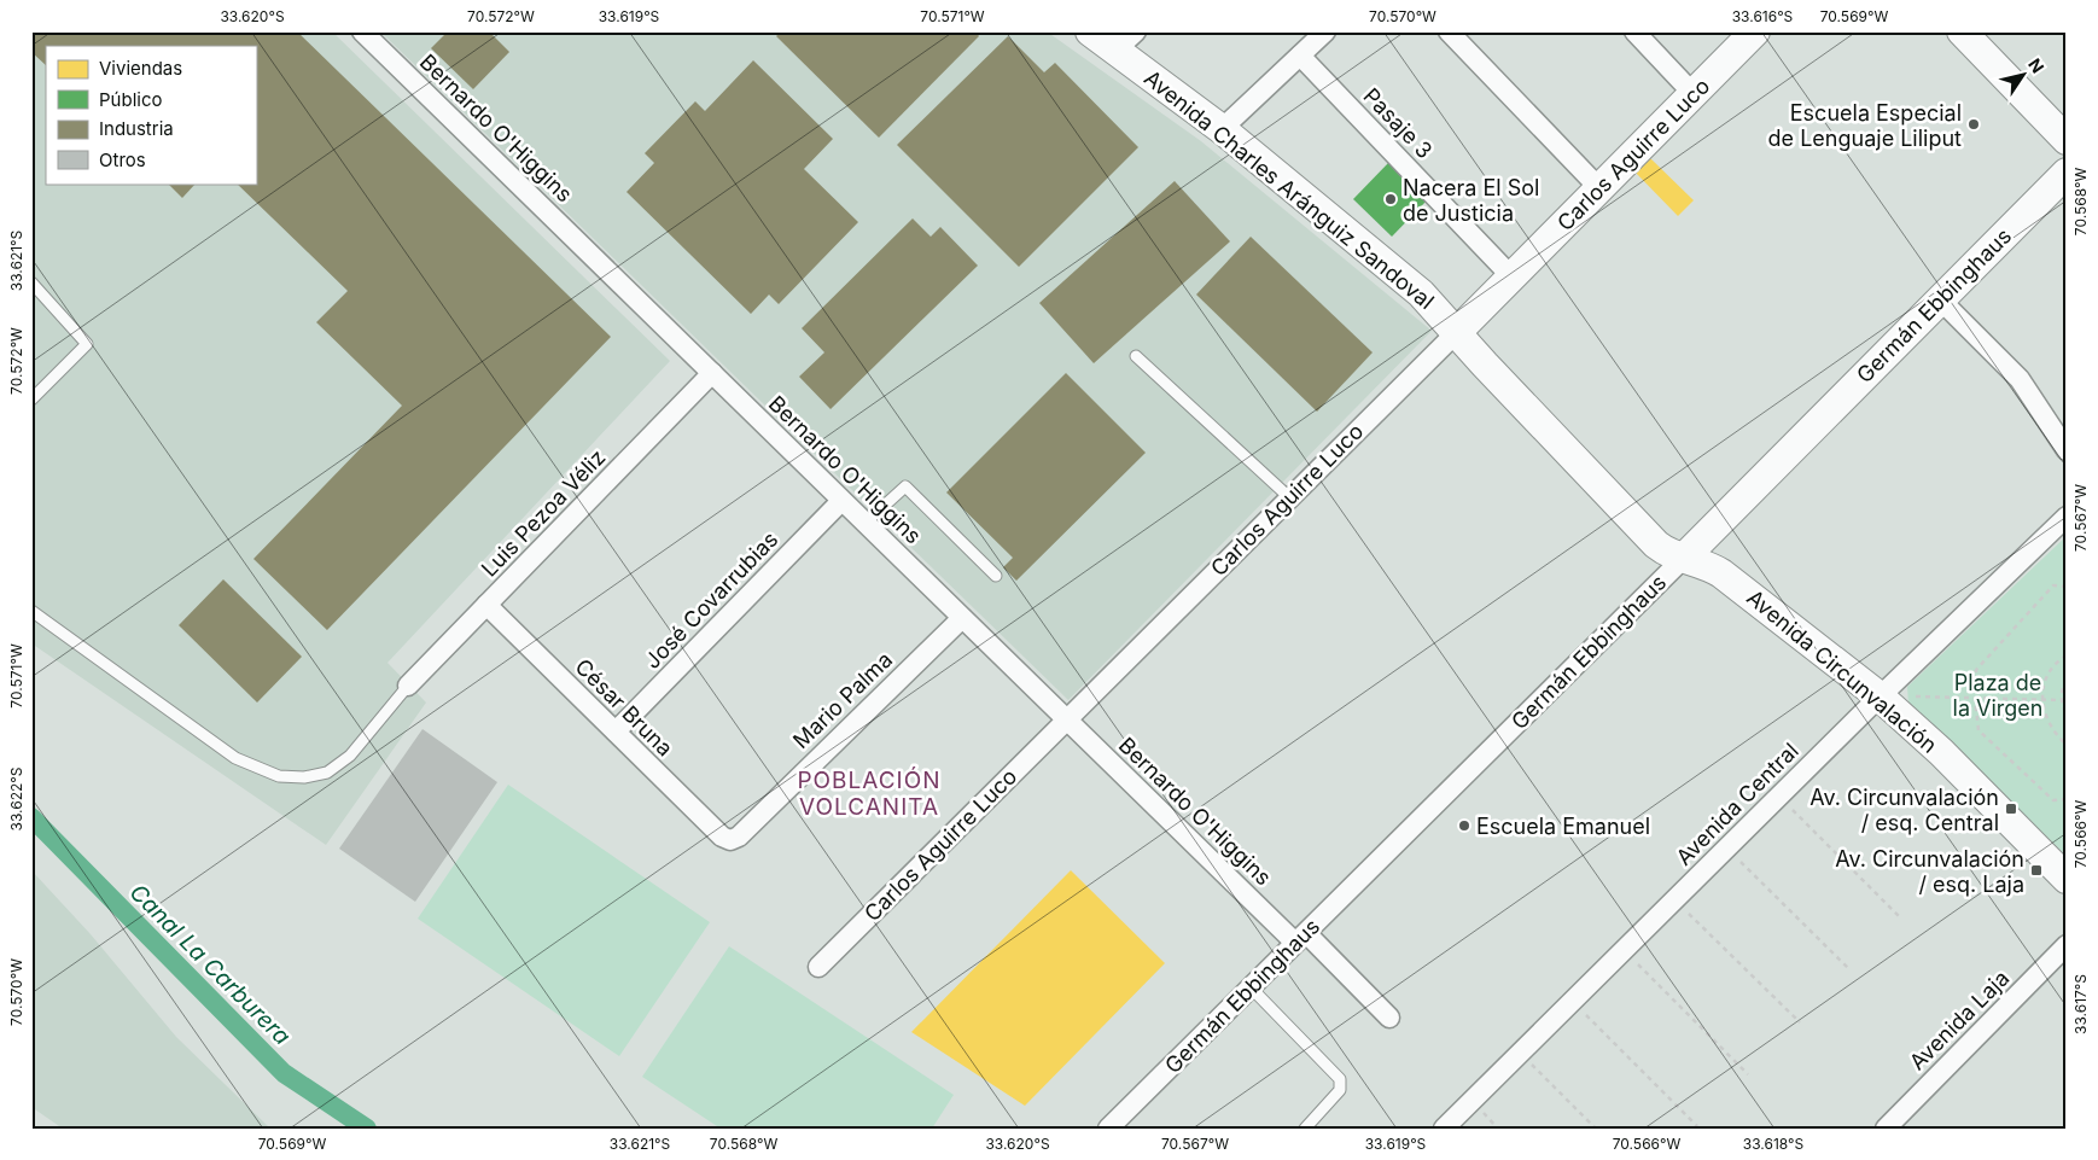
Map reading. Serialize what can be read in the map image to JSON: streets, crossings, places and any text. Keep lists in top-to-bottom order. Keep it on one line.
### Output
{"streets":{"street":["Pasaje 3","Bernardo O'Higgins","Carlos Aguirre Luco","Avenida Charles Aránguiz Sandoval","Germán Ebbinghaus","Luis Pezoa Véliz","José Covarrubias","Avenida Circunvalación","Mario Palma","César Bruna","Avenida Central","Avenida Laja"]},"crossings":[["Pasaje 3","Carlos Aguirre Luco"],["Bernardo O'Higgins","Carlos Aguirre Luco"],["Bernardo O'Higgins","Germán Ebbinghaus"],["Bernardo O'Higgins","Luis Pezoa Véliz"],["Bernardo O'Higgins","José Covarrubias"],["Bernardo O'Higgins","Mario Palma"],["Carlos Aguirre Luco","Avenida Charles Aránguiz Sandoval"],["Avenida Charles Aránguiz Sandoval","Germán Ebbinghaus"],["Avenida Charles Aránguiz Sandoval","Avenida Circunvalación"],["Germán Ebbinghaus","Avenida Circunvalación"],["Luis Pezoa Véliz","César Bruna"],["José Covarrubias","César Bruna"],["Avenida Circunvalación","Avenida Central"],["Mario Palma","César Bruna"]],"districts":["POBLACIÓN VOLCANITA"],"water":["Canal La Carburera"],"parks":["Plaza de la Virgen"],"places":{"other":["Escuela Especial de Lenguaje Liliput","Nacera El Sol de Justicia","Escuela Emanuel"],"transit":["Av. Circunvalación / esq. Central","Av. Circunvalación / esq. Laja"]},"legend":["Viviendas","Público","Industria","Otros"],"north":"top right","coordinates":["33.620°S","70.572°W","33.619°S","70.571°W","70.570°W","33.616°S","70.569°W","70.568°W","33.621°S","70.567°W","33.622°S","70.566°W","33.617°S","33.618°S"]}
